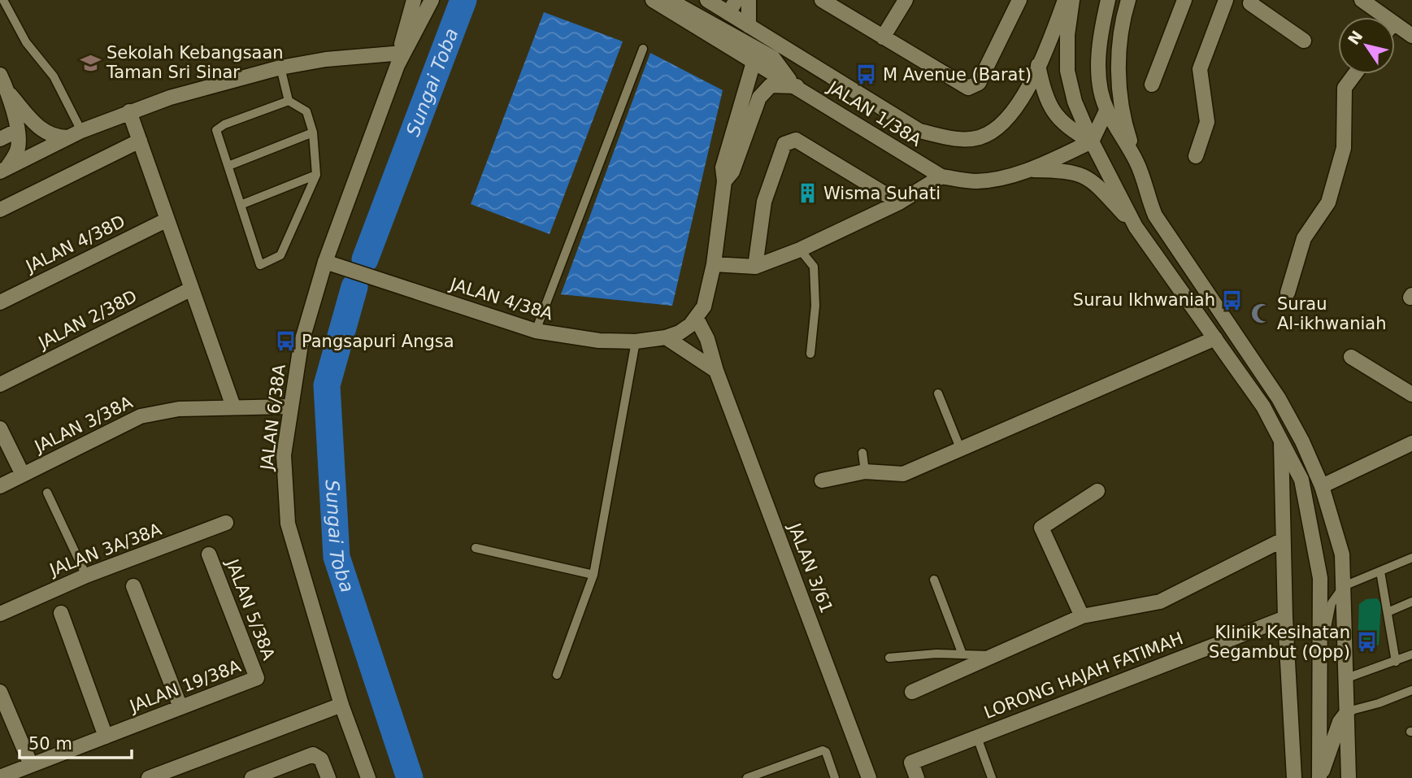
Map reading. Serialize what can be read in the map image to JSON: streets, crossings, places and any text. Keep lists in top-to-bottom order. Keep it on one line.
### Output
{"streets":{"street":["JALAN 1/38A","JALAN 4/38D","JALAN 4/38A","JALAN 2/38D","JALAN 6/38A","JALAN 3/38A","JALAN 3A/38A","JALAN 3/61","JALAN 5/38A","LORONG HAJAH FATIMAH","JALAN 19/38A"]},"crossings":[["JALAN 4/38A","JALAN 6/38A"],["JALAN 4/38A","JALAN 3/61"],["JALAN 6/38A","JALAN 3/38A"],["JALAN 5/38A","JALAN 19/38A"]],"water":["Sungai Toba"],"places":{"school or university":["Sekolah Kebangsaan Taman Sri Sinar"],"bus stop":["M Avenue (Barat)","Surau Ikhwaniah","Pangsapuri Angsa","Klinik Kesihatan Segambut (Opp)"],"building":["Wisma Suhati"],"mosque":["Surau Al-ikhwaniah"]},"scale_bar":"50 m","north":"top left"}
